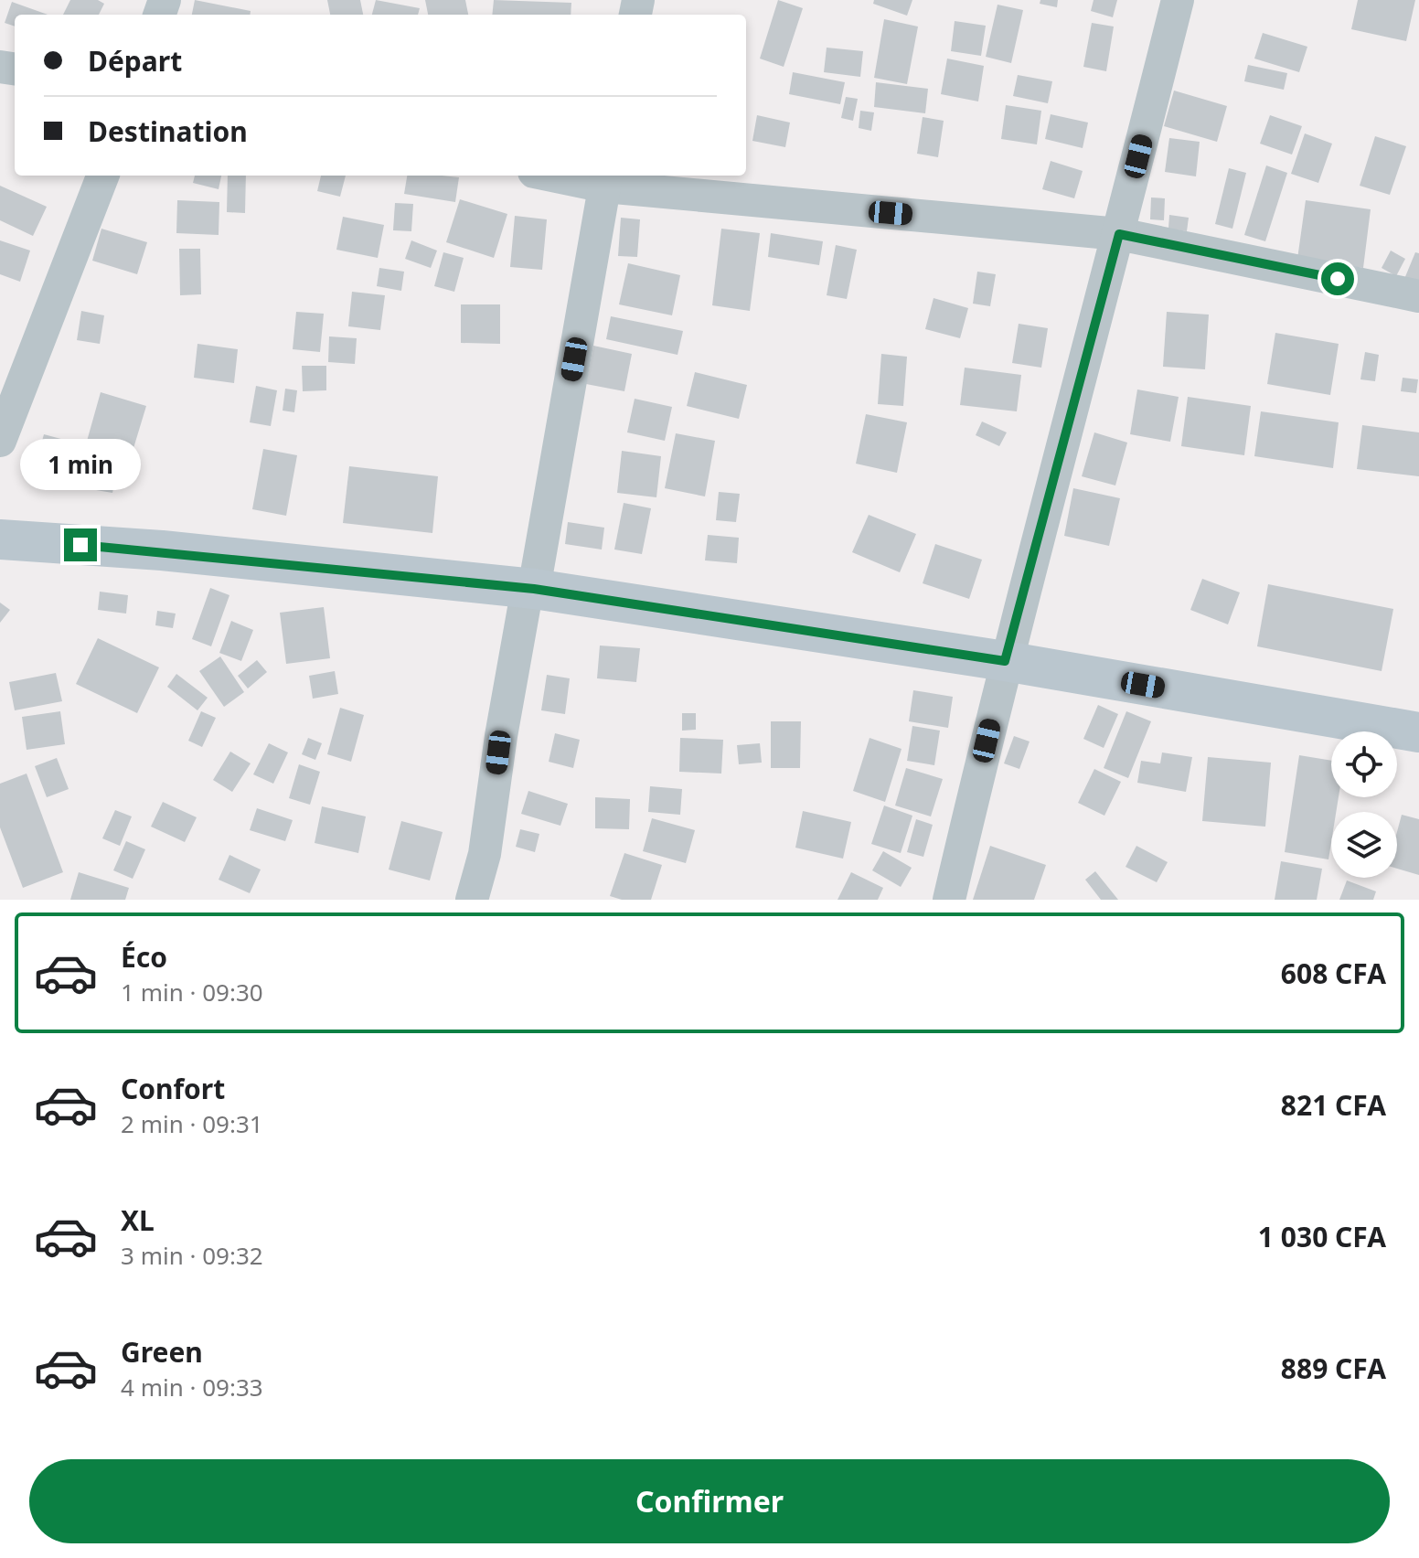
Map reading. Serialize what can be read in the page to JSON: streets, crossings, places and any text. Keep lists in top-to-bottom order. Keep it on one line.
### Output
{"page":{"banner":["Départ","Destination"],"bubble":"1 min","list":[{"name":"Éco","note":"1 min · 09:30","value":"608 CFA"},{"name":"Confort","note":"2 min · 09:31","value":"821 CFA"},{"name":"XL","note":"3 min · 09:32","value":"1 030 CFA"},{"name":"Green","note":"4 min · 09:33","value":"889 CFA"}],"buttons":"Confirmer"}}
